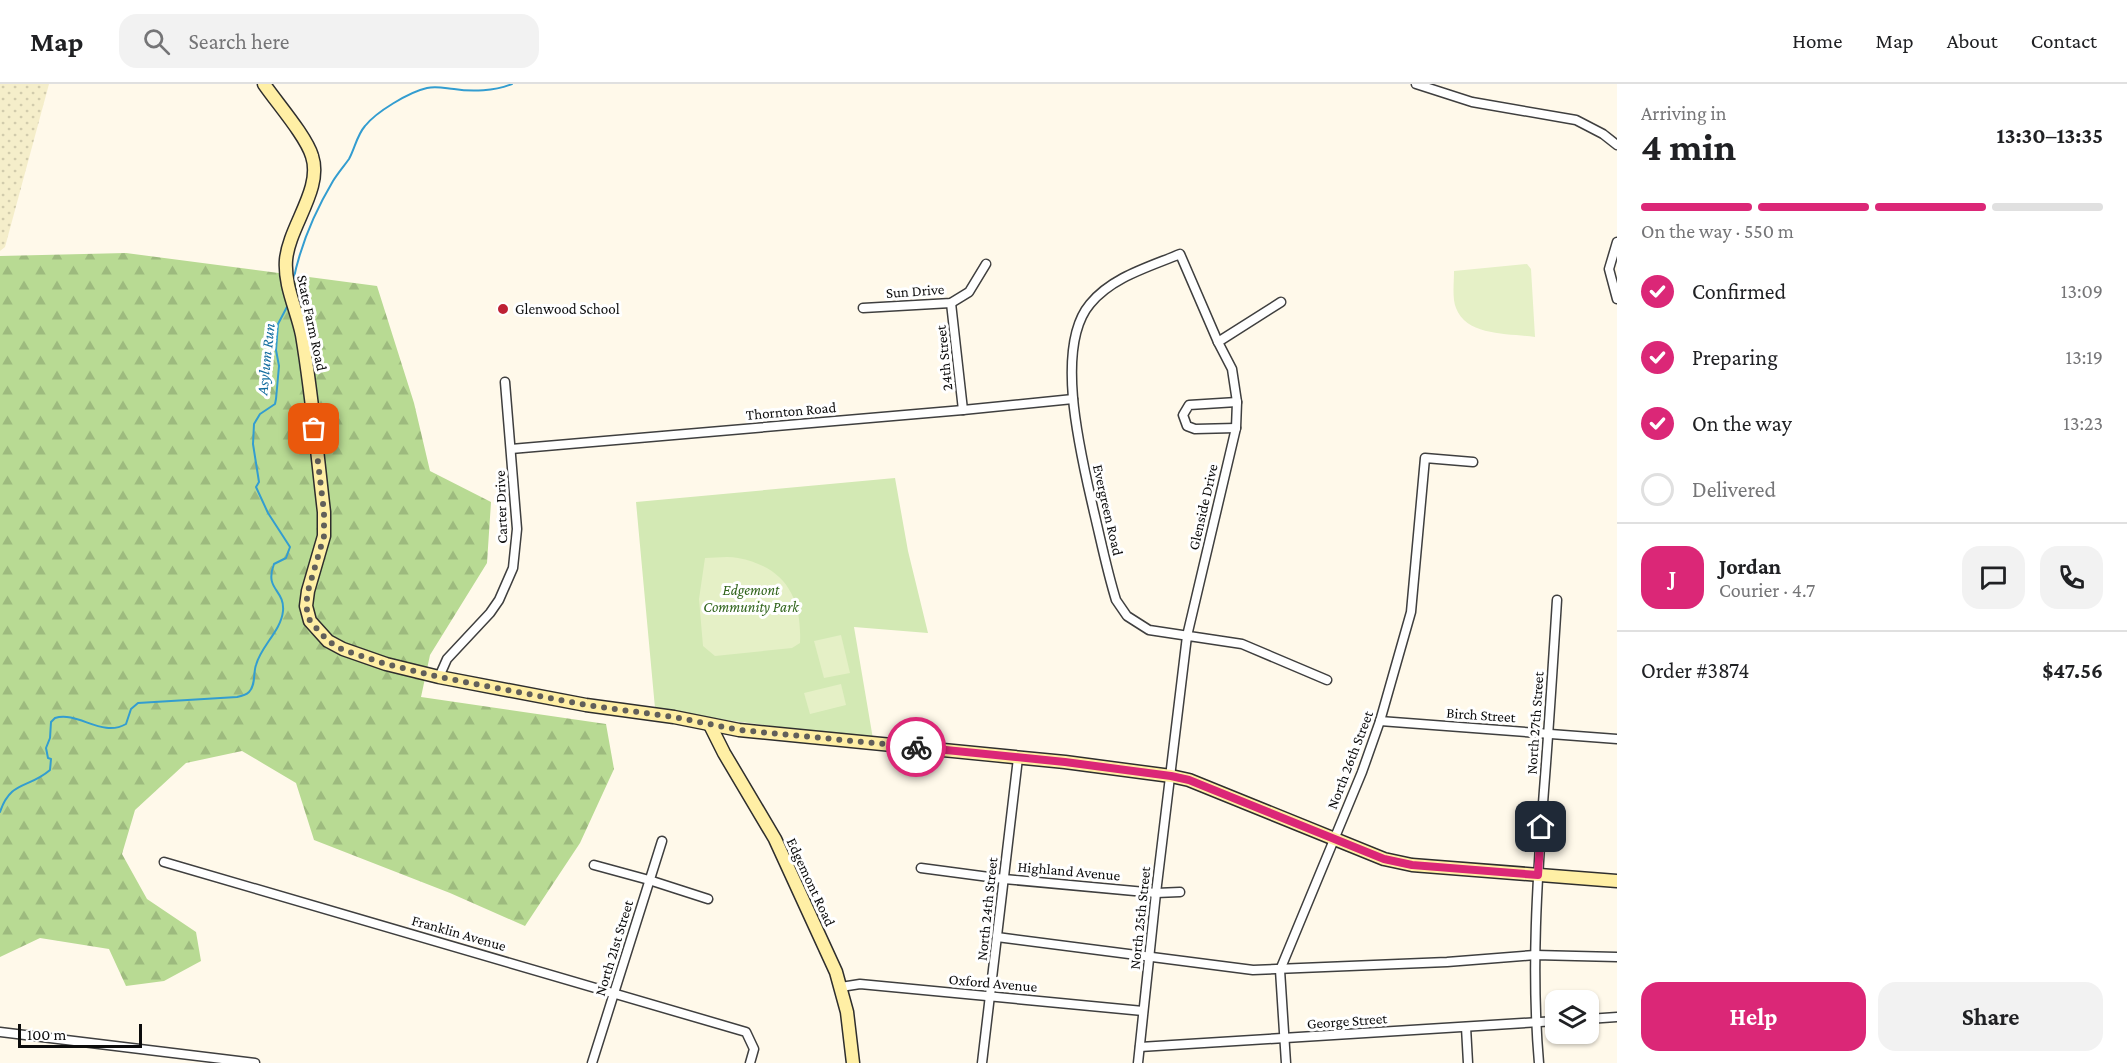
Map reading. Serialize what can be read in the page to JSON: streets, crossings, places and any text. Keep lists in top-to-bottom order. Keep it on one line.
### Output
{"streets":{"street":["Sun Drive","State Farm Road","24th Street","Thornton Road","Carter Drive","Glenside Drive","Evergreen Road","Birch Street","North 27th Street","North 26th Street","Highland Avenue","Edgemont Road","North 24th Street","North 25th Street","Franklin Avenue","North 21st Street","Oxford Avenue","George Street"]},"crossings":[["Sun Drive","24th Street"],["State Farm Road","Carter Drive"],["24th Street","Thornton Road"],["Thornton Road","Carter Drive"],["Thornton Road","Evergreen Road"],["Glenside Drive","Evergreen Road"],["Glenside Drive","North 25th Street"],["Birch Street","North 27th Street"],["Birch Street","North 26th Street"],["North 27th Street","George Street"],["North 26th Street","George Street"],["Highland Avenue","North 24th Street"],["Highland Avenue","North 25th Street"],["Edgemont Road","Oxford Avenue"],["North 24th Street","Oxford Avenue"],["North 25th Street","Oxford Avenue"],["North 25th Street","George Street"],["Franklin Avenue","North 21st Street"]],"water":["Asylum Run"],"parks":["Edgemont Community Park"],"places":["Glenwood School"],"scale_bar":"100 m","page":{"header":"Map","search":"Search here","nav":["Home","Map","About","Contact"],"heading":["4 min","Arriving in","13:30–13:35"],"panel":["Jordan","Courier · 4.7","Order #3874","$47.56"],"bar":"On the way · 550 m","list":[["Confirmed","13:09"],["Preparing","13:19"],["On the way","13:23"],"Delivered"],"round":"J","buttons":["Help","Share"],"scale":"100 m"}}
